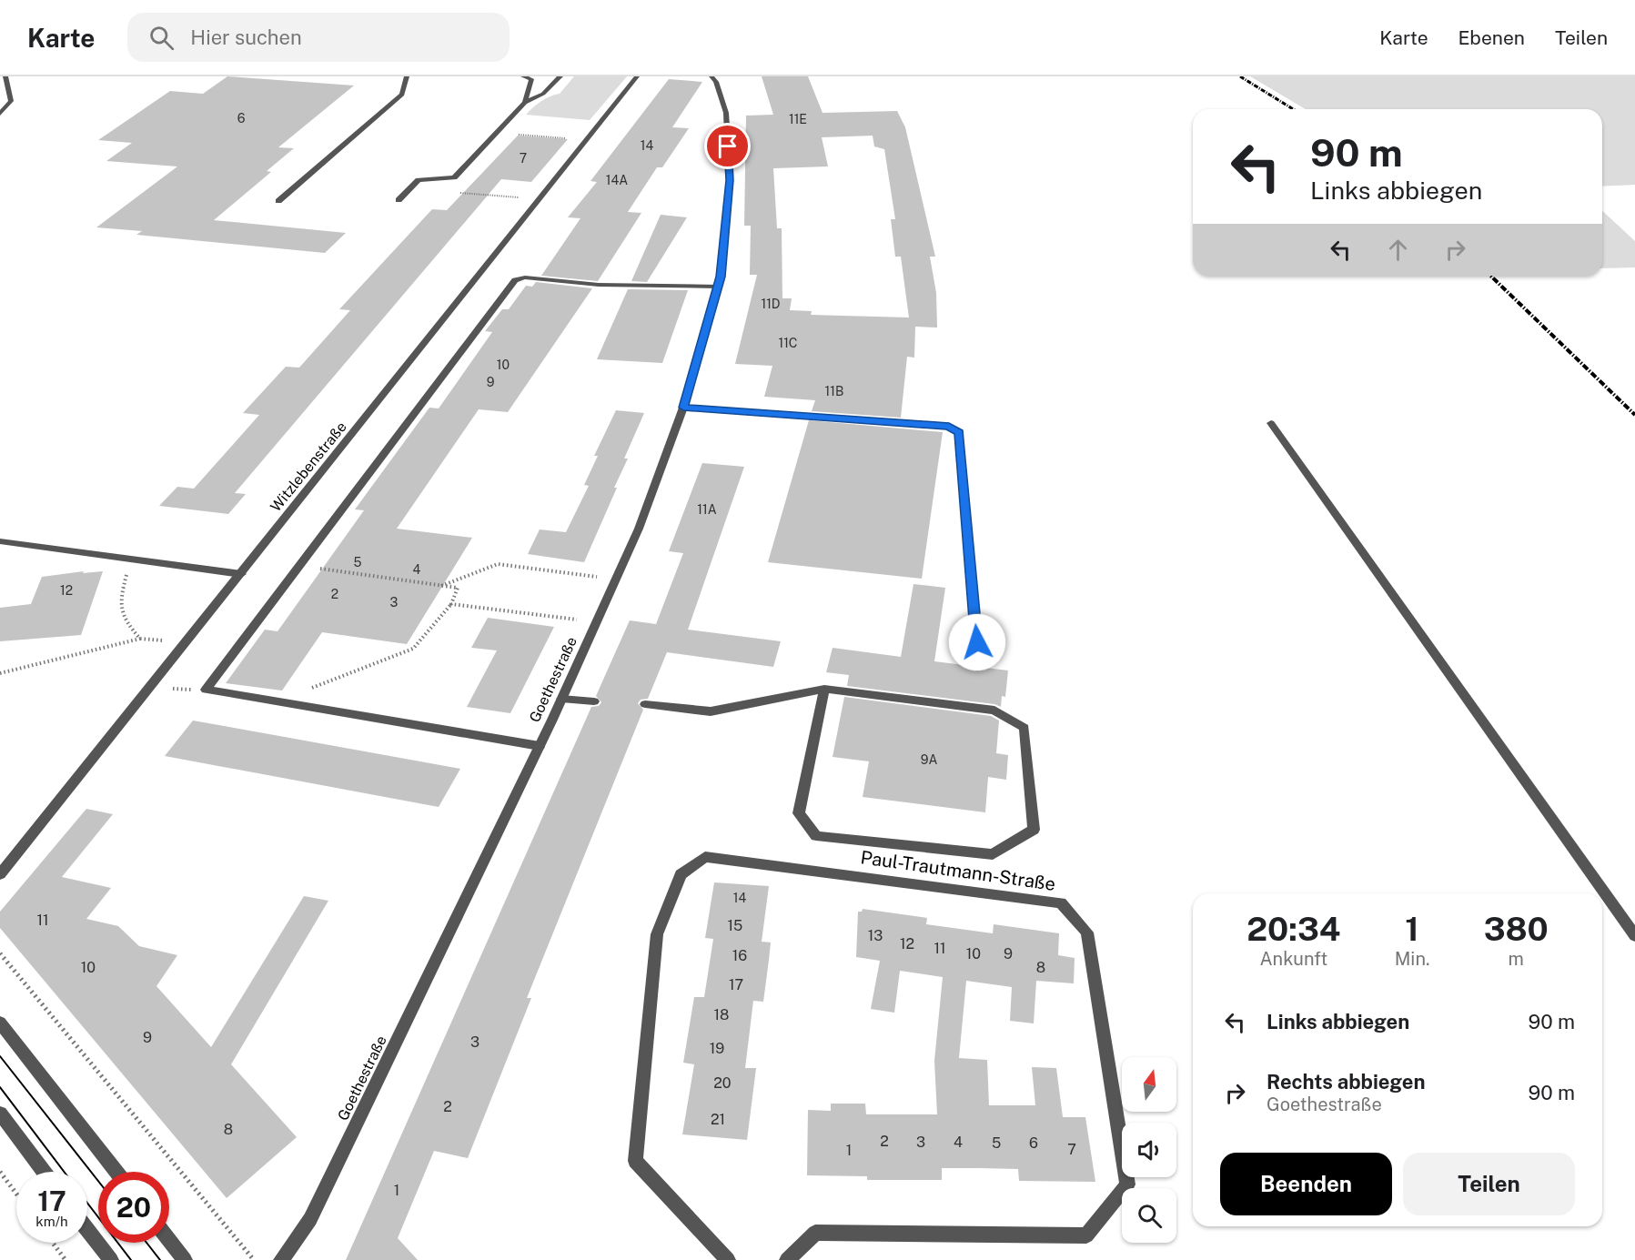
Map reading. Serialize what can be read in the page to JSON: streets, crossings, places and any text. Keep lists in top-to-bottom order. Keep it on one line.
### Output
{"streets":{"street":["Witzlebenstraße","Goethestraße","Paul-Trautmann-Straße"]},"house_numbers":["6","11E","14","7","14A","11D","11C","10","9","11B","11A","5","4","12","2","3","9A","14","11","15","13","12","11","10","9","16","10","8","17","18","9","3","19","20","2","21","8","2","3","4","5","6","7","1","1"],"north":"top","page":{"header":"Karte","search":"Hier suchen","nav":["Karte","Ebenen","Teilen"],"turn":["90 m","Links abbiegen"],"eta":["20:34","Ankunft","1","Min.","380","m"],"list":[{"name":"Links abbiegen","value":"90 m"},{"name":"Rechts abbiegen","note":"Goethestraße","value":"90 m"}],"buttons":["Beenden","Teilen"],"speed":"17 km/h","limit":"20"}}
